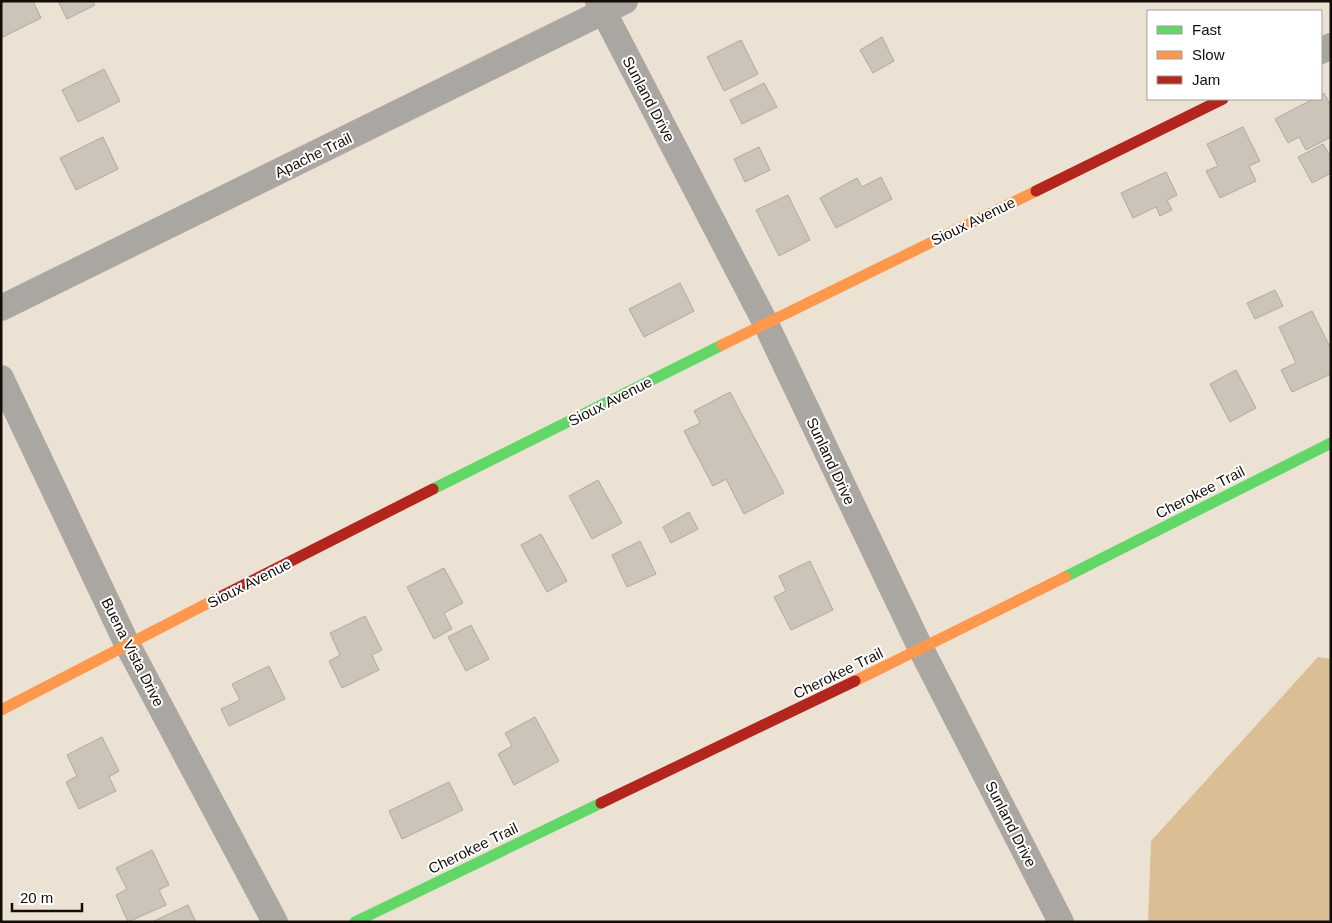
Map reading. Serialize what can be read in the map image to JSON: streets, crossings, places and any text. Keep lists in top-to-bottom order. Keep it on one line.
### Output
{"streets":{"street":["Sunland Drive","Apache Trail","Sioux Avenue","Cherokee Trail","Buena Vista Drive"]},"crossings":[["Sunland Drive","Apache Trail"],["Sunland Drive","Sioux Avenue"],["Sunland Drive","Cherokee Trail"],["Sioux Avenue","Buena Vista Drive"]],"legend":["Fast","Slow","Jam"],"scale_bar":"20 m"}
